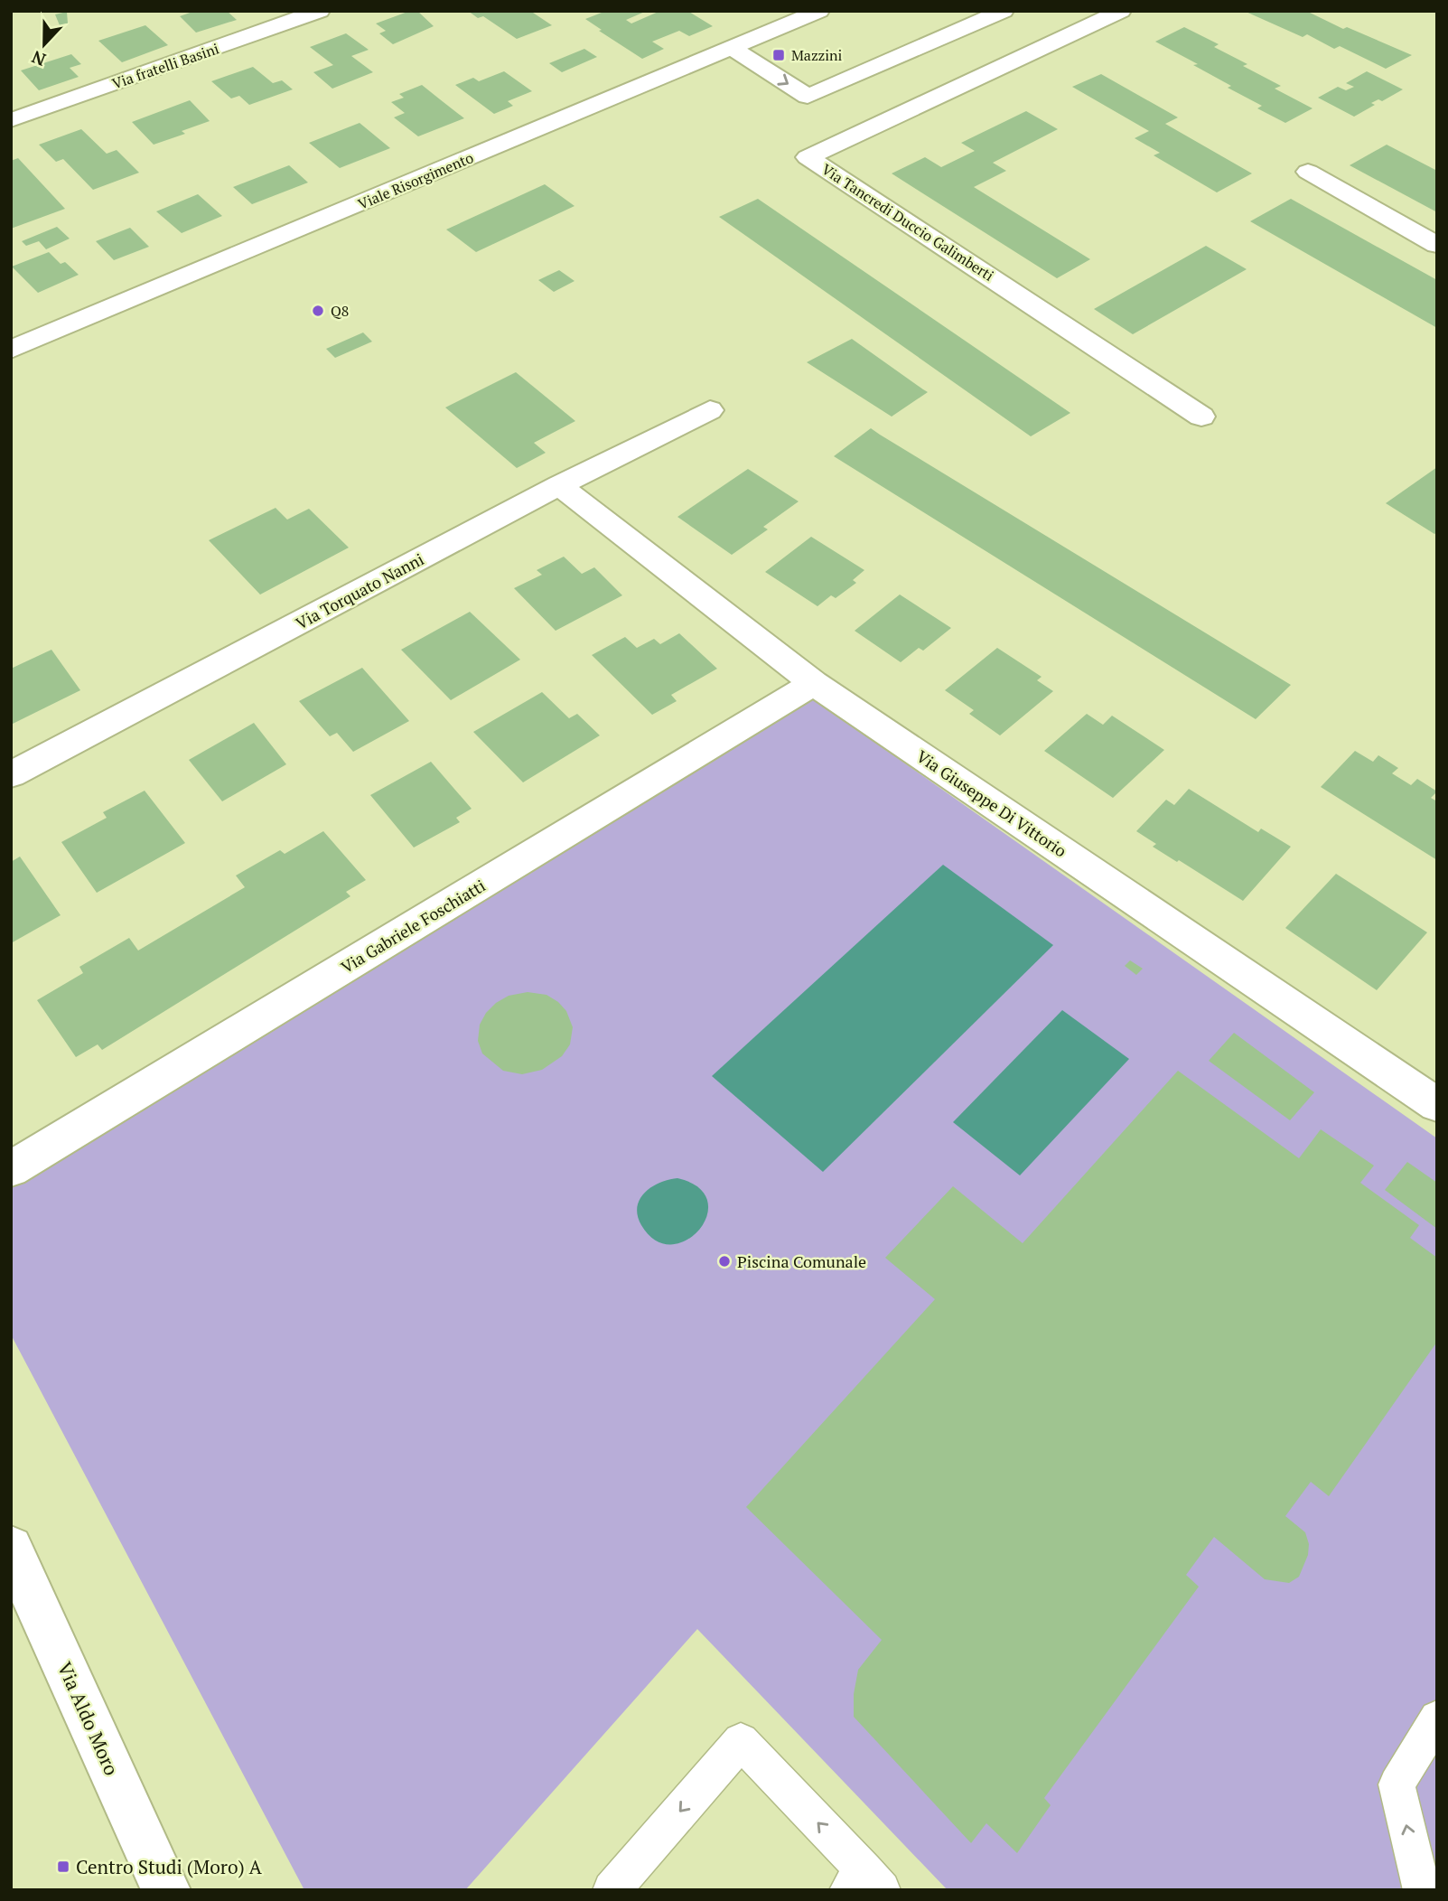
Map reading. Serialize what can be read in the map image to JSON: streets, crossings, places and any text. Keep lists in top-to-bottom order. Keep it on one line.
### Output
{"streets":{"street":["Via fratelli Basini","Viale Risorgimento","Via Tancredi Duccio Galimberti","Via Torquato Nanni","Via Giuseppe Di Vittorio","Via Gabriele Foschiatti","Via Aldo Moro"]},"crossings":[["Via Torquato Nanni","Via Giuseppe Di Vittorio"],["Via Giuseppe Di Vittorio","Via Gabriele Foschiatti"]],"places":{"transit":["Mazzini","Centro Studi (Moro) A"],"other":["Q8","Piscina Comunale"]},"north":"bottom"}
